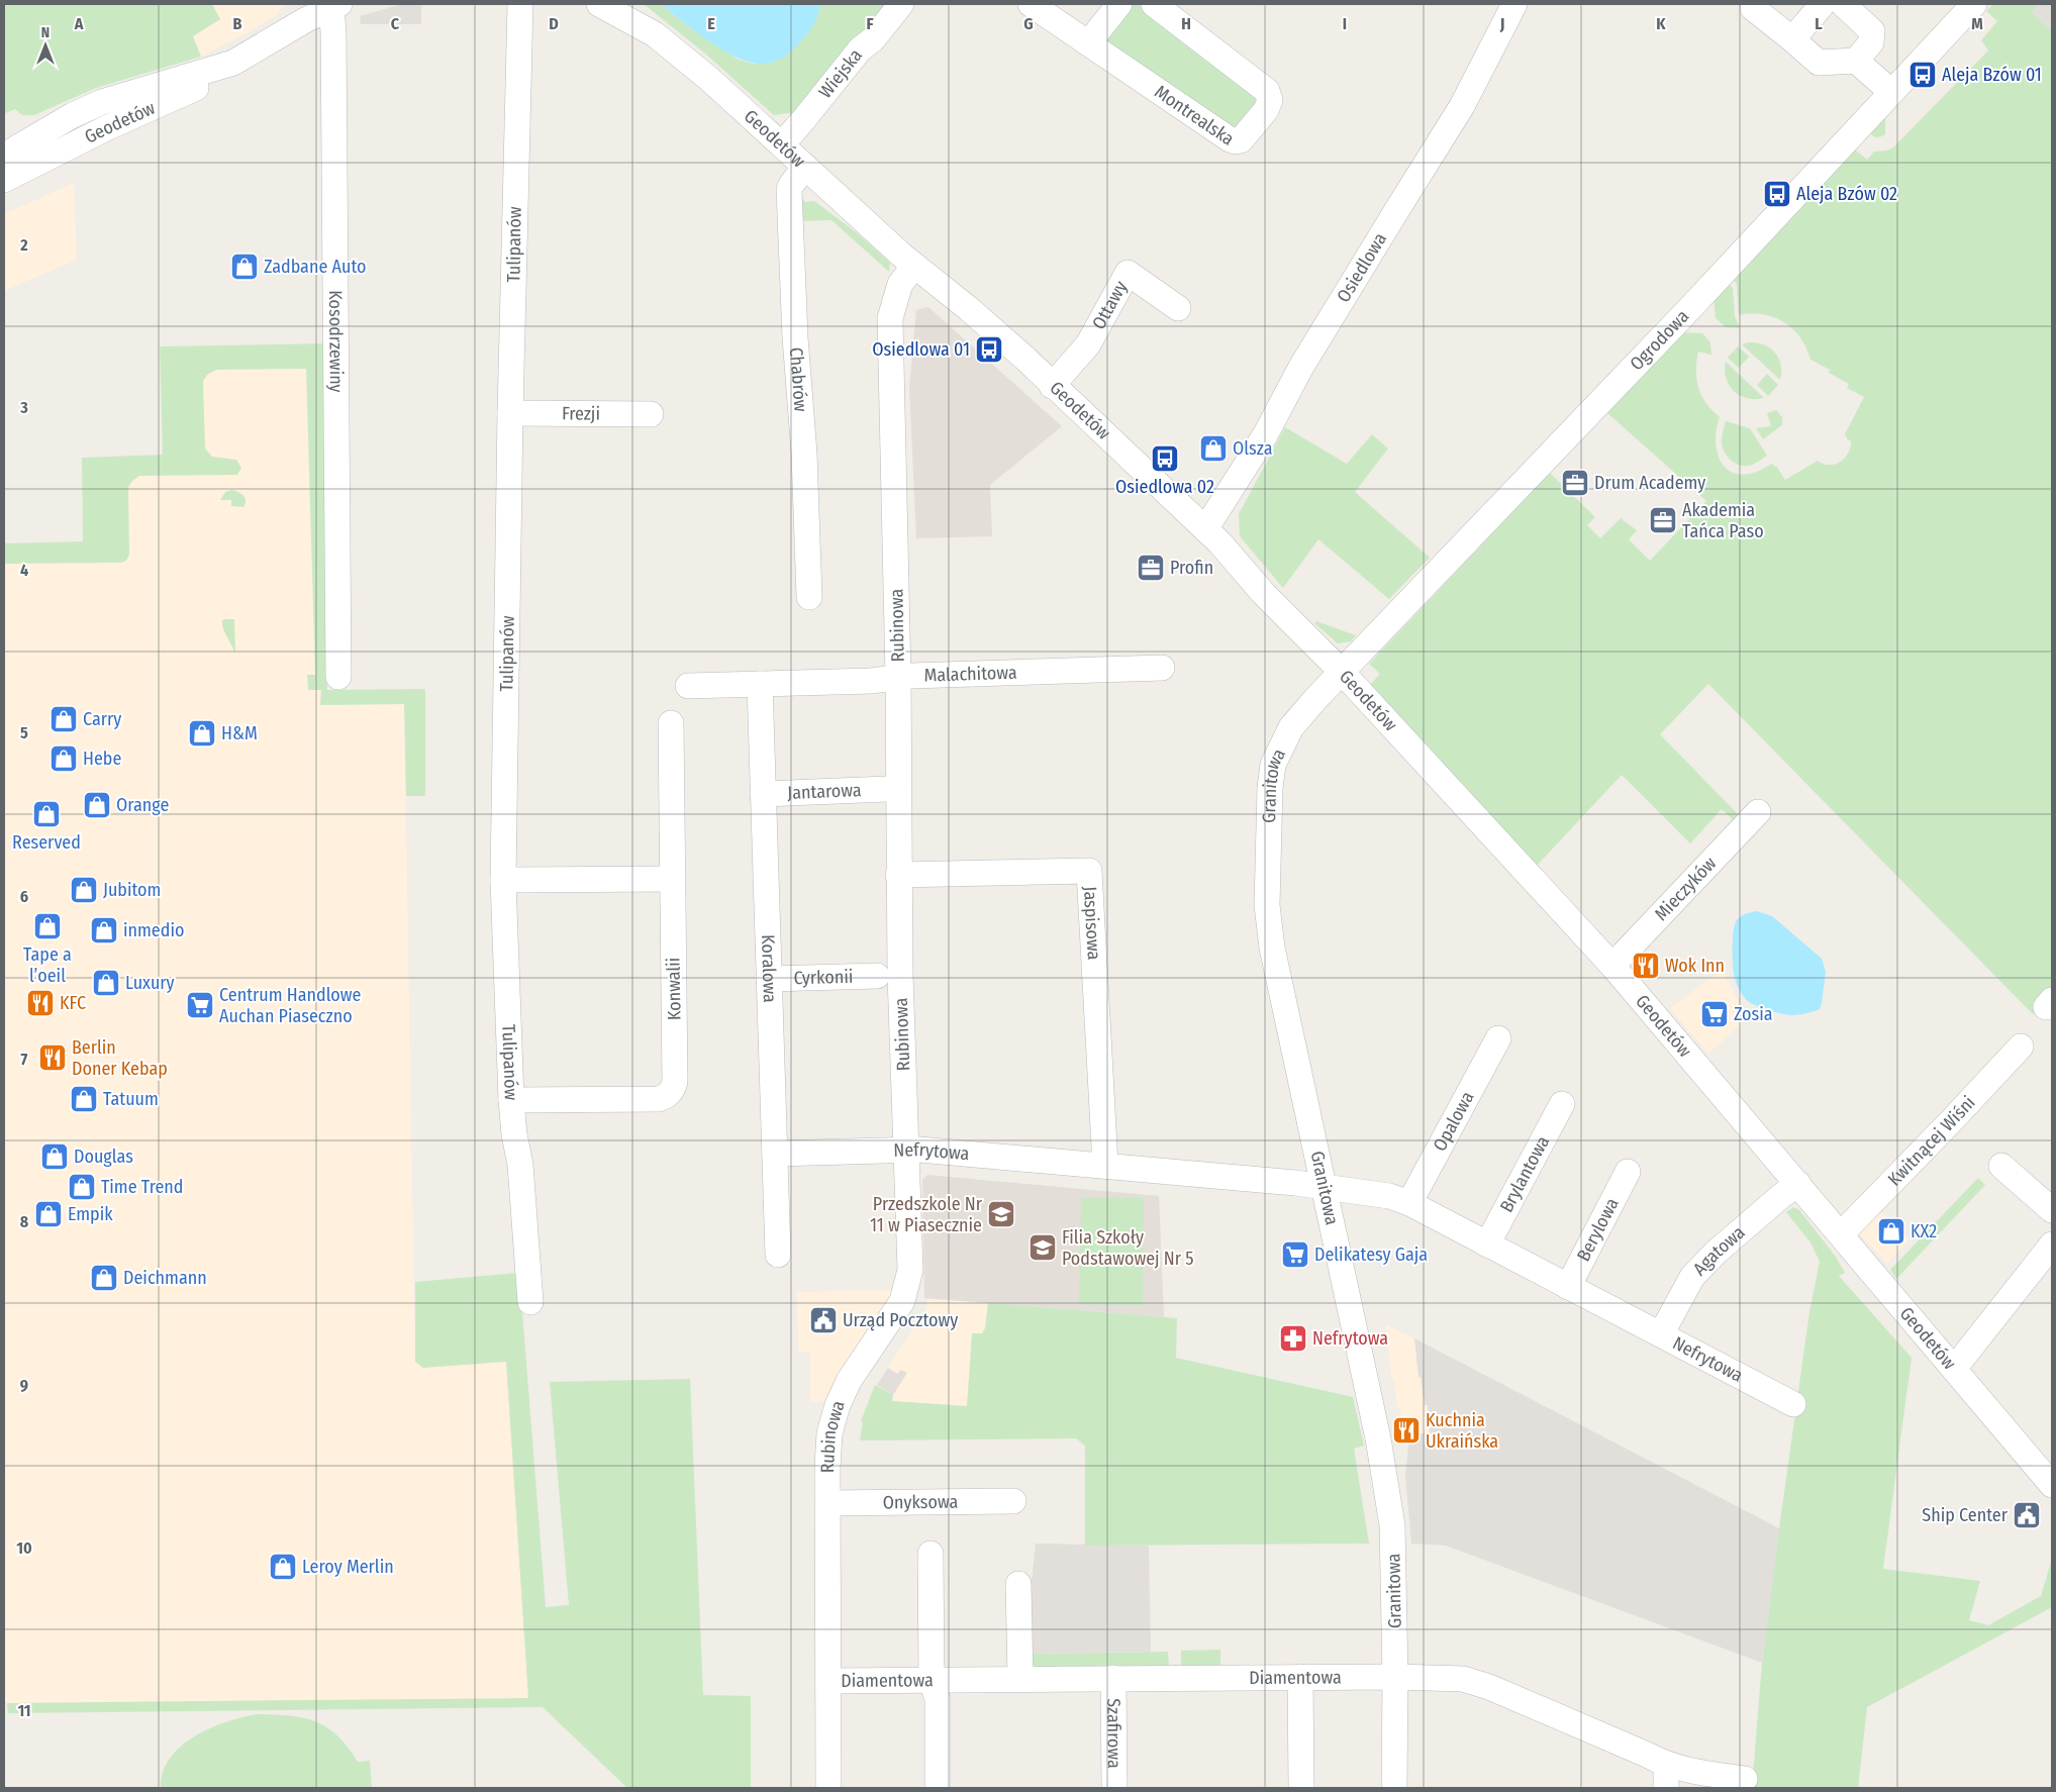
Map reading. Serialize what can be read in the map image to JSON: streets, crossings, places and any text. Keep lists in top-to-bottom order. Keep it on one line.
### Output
{"streets":{"street":["Wiejska","Montrealska","Geodetów","Tulipanów","Osiedlowa","Ottawy","Ogrodowa","Kosodrzewiny","Chabrów","Frezji","Rubinowa","Malachitowa","Granitowa","Jantarowa","Mieczyków","Jaspisowa","Koralowa","Cyrkonii","Konwalii","Opalowa","Kwitnącej Wiśni","Nefrytowa","Brylantowa","Berylowa","Agatowa","Onyksowa","Diamentowa","Szafirowa"]},"crossings":[["Wiejska","Geodetów"],["Geodetów","Osiedlowa"],["Geodetów","Ottawy"],["Geodetów","Ogrodowa"],["Geodetów","Kosodrzewiny"],["Geodetów","Chabrów"],["Geodetów","Rubinowa"],["Geodetów","Granitowa"],["Geodetów","Mieczyków"],["Geodetów","Kwitnącej Wiśni"],["Geodetów","Agatowa"],["Tulipanów","Frezji"],["Tulipanów","Konwalii"],["Ogrodowa","Granitowa"],["Rubinowa","Malachitowa"],["Rubinowa","Jaspisowa"],["Rubinowa","Nefrytowa"],["Rubinowa","Onyksowa"],["Rubinowa","Diamentowa"],["Malachitowa","Koralowa"],["Granitowa","Nefrytowa"],["Granitowa","Diamentowa"],["Jantarowa","Koralowa"],["Jaspisowa","Nefrytowa"],["Koralowa","Cyrkonii"],["Koralowa","Nefrytowa"],["Opalowa","Nefrytowa"],["Nefrytowa","Brylantowa"],["Nefrytowa","Berylowa"],["Nefrytowa","Agatowa"],["Diamentowa","Szafirowa"]],"places":{"bus stop":["Aleja Bzów 01","Aleja Bzów 02","Osiedlowa 01","Osiedlowa 02"],"shop":["Zadbane Auto","Olsza","Carry","H&M","Hebe","Orange","Reserved","Jubitom","Tape a l’oeil","inmedio","Luxury","Tatuum","Douglas","Time Trend","Empik","KX2","Deichmann","Leroy Merlin"],"office":["Drum Academy","Akademia Tańca Paso","Profin"],"restaurant":["Wok Inn","KFC","Berlin Doner Kebap","Kuchnia Ukraińska"],"supermarket":["Centrum Handlowe Auchan Piaseczno","Zosia","Delikatesy Gaja"],"school or university":["Przedszkole Nr 11 w Piasecznie","Filia Szkoły Podstawowej Nr 5"],"public building":["Urząd Pocztowy","Ship Center"],"pharmacy":["Nefrytowa"]},"north":"top","grid":{"columns":["A","B","C","D","E","F","G","H","I","J","K","L","M"],"rows":["2","3","4","5","6","7","8","9","10","11"]}}
